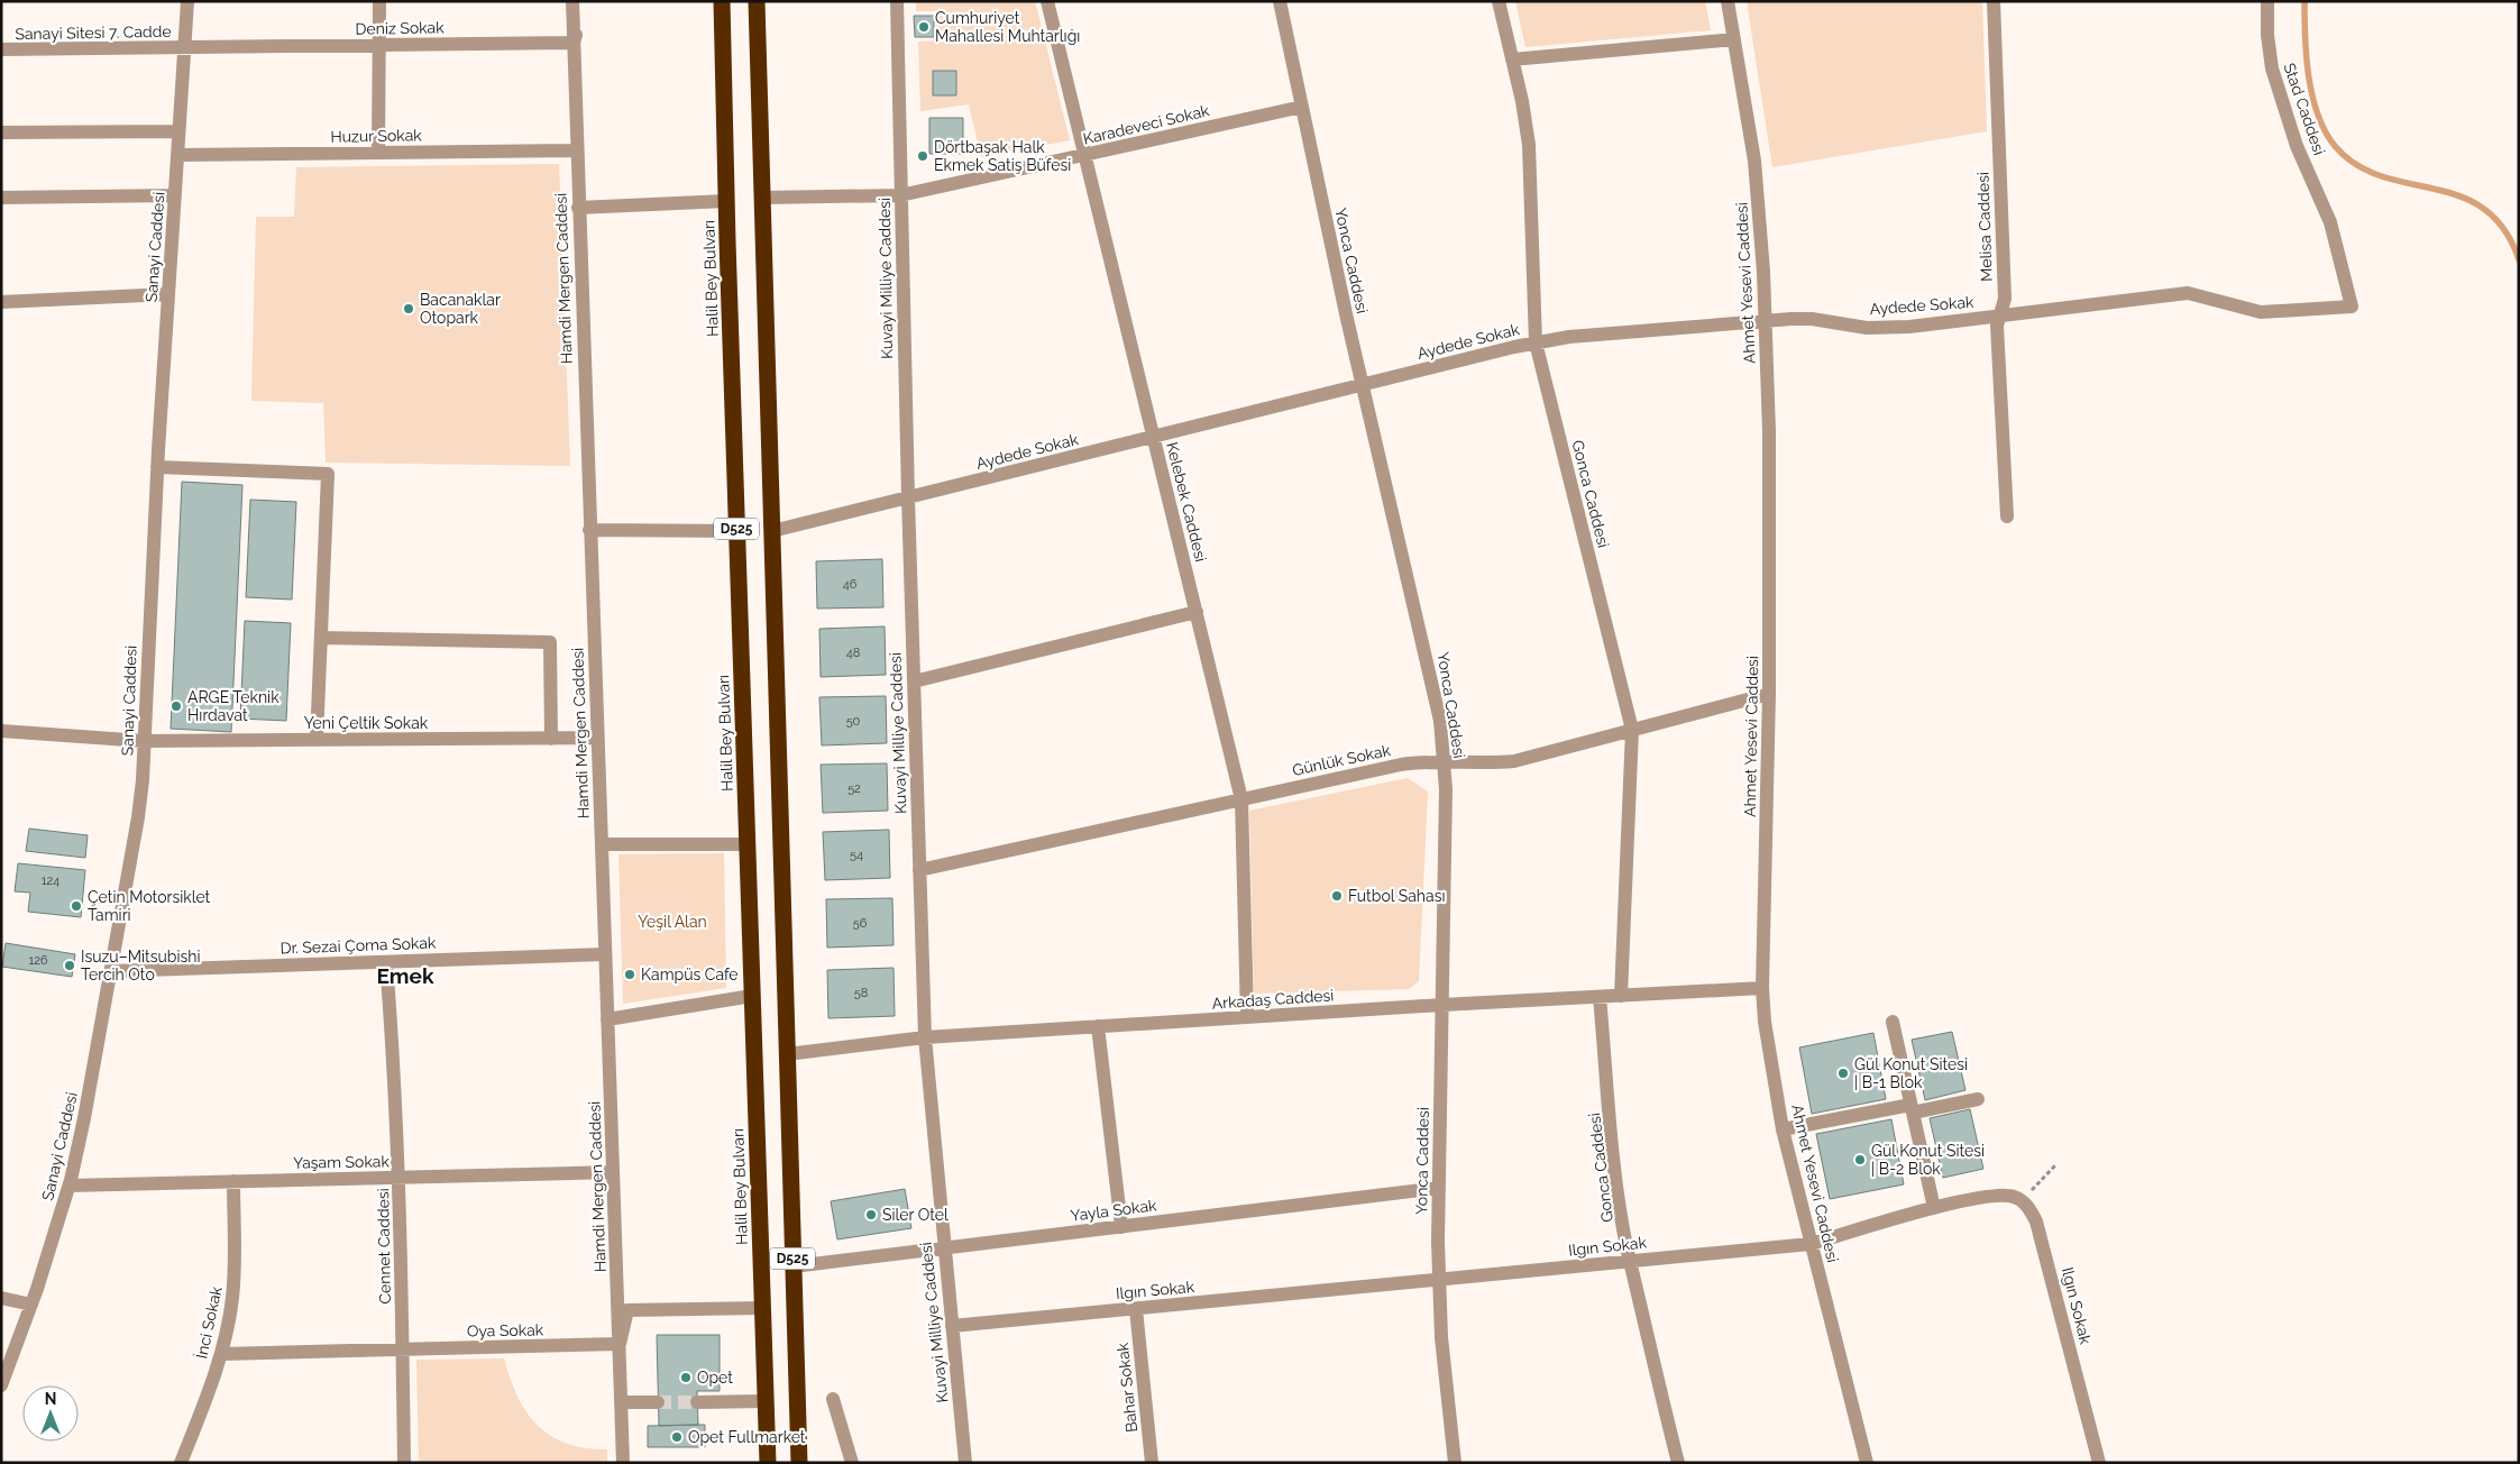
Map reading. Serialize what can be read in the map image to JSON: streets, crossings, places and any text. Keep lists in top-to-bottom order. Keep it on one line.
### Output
{"streets":{"highway":["Halil Bey Bulvarı","D525"],"street":["Deniz Sokak","Sanayi Sitesi 7. Cadde","Stad Caddesi","Karadeveci Sokak","Huzur Sokak","Melisa Caddesi","Sanayi Caddesi","Yonca Caddesi","Hamdi Mergen Caddesi","Kuvayi Milliye Caddesi","Ahmet Yesevi Caddesi","Aydede Sokak","Gonca Caddesi","Kelebek Caddesi","Yeni Çeltik Sokak","Günlük Sokak","Dr. Sezai Çoma Sokak","Arkadaş Caddesi","Yaşam Sokak","Yayla Sokak","Cennet Caddesi","Ilgın Sokak","İnci Sokak","Oya Sokak","Bahar Sokak"]},"crossings":[["Deniz Sokak","Sanayi Sitesi 7. Cadde"],["Deniz Sokak","Sanayi Caddesi"],["Deniz Sokak","Hamdi Mergen Caddesi"],["Sanayi Sitesi 7. Cadde","Sanayi Caddesi"],["Stad Caddesi","Aydede Sokak"],["Karadeveci Sokak","Yonca Caddesi"],["Karadeveci Sokak","Kuvayi Milliye Caddesi"],["Karadeveci Sokak","Kelebek Caddesi"],["Karadeveci Sokak","D525"],["Huzur Sokak","Sanayi Caddesi"],["Huzur Sokak","Hamdi Mergen Caddesi"],["Melisa Caddesi","Aydede Sokak"],["Sanayi Caddesi","Yeni Çeltik Sokak"],["Sanayi Caddesi","Dr. Sezai Çoma Sokak"],["Sanayi Caddesi","Yaşam Sokak"],["Yonca Caddesi","Aydede Sokak"],["Yonca Caddesi","Günlük Sokak"],["Yonca Caddesi","Arkadaş Caddesi"],["Yonca Caddesi","Yayla Sokak"],["Yonca Caddesi","Ilgın Sokak"],["Hamdi Mergen Caddesi","Yeni Çeltik Sokak"],["Hamdi Mergen Caddesi","Dr. Sezai Çoma Sokak"],["Hamdi Mergen Caddesi","Yaşam Sokak"],["Hamdi Mergen Caddesi","Oya Sokak"],["Kuvayi Milliye Caddesi","Aydede Sokak"],["Kuvayi Milliye Caddesi","Günlük Sokak"],["Kuvayi Milliye Caddesi","Arkadaş Caddesi"],["Kuvayi Milliye Caddesi","Yayla Sokak"],["Kuvayi Milliye Caddesi","Ilgın Sokak"],["Ahmet Yesevi Caddesi","Aydede Sokak"],["Ahmet Yesevi Caddesi","Günlük Sokak"],["Ahmet Yesevi Caddesi","Arkadaş Caddesi"],["Ahmet Yesevi Caddesi","Ilgın Sokak"],["Aydede Sokak","Gonca Caddesi"],["Aydede Sokak","Kelebek Caddesi"],["Aydede Sokak","D525"],["Gonca Caddesi","Günlük Sokak"],["Gonca Caddesi","Arkadaş Caddesi"],["Gonca Caddesi","Ilgın Sokak"],["Kelebek Caddesi","Günlük Sokak"],["Kelebek Caddesi","Arkadaş Caddesi"],["D525","Arkadaş Caddesi"],["D525","Yayla Sokak"],["Dr. Sezai Çoma Sokak","Cennet Caddesi"],["Yaşam Sokak","Cennet Caddesi"],["Yaşam Sokak","İnci Sokak"],["Cennet Caddesi","Oya Sokak"],["Ilgın Sokak","Bahar Sokak"],["İnci Sokak","Oya Sokak"]],"districts":["Emek"],"parks":["Yeşil Alan"],"places":["Cumhuriyet Mahallesi Muhtarlığı","Dörtbaşak Halk Ekmek Satiş Büfesi","Bacanaklar Otopark","ARGE Teknik Hırdavat","Futbol Sahası","Çetin Motorsiklet Tamiri","Isuzu–Mitsubishi Tercih Oto","Kampüs Cafe","Gül Konut Sitesi | B-1 Blok","Gül Konut Sitesi | B-2 Blok","Siler Otel","Opet","Opet Fullmarket"],"house_numbers":["46","48","50","52","54","124","56","126","58"],"north":"top"}
